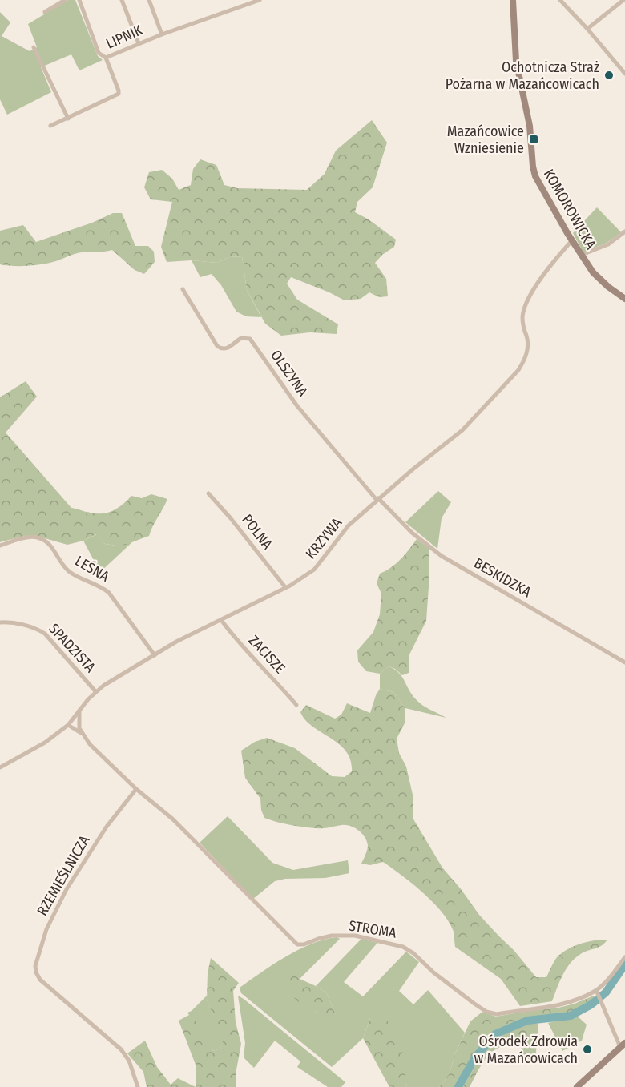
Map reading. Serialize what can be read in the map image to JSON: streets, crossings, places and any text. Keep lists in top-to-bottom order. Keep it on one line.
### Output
{"streets":{"street":["LIPNIK","KOMOROWICKA","OLSZYNA","POLNA","KRZYWA","LEŚNA","BESKIDZKA","SPADZISTA","ZACISZE","RZEMIEŚLNICZA","STROMA"]},"crossings":[["KOMOROWICKA","KRZYWA"],["OLSZYNA","KRZYWA"],["OLSZYNA","BESKIDZKA"],["POLNA","KRZYWA"],["KRZYWA","LEŚNA"],["KRZYWA","BESKIDZKA"],["KRZYWA","SPADZISTA"],["KRZYWA","ZACISZE"],["KRZYWA","STROMA"],["RZEMIEŚLNICZA","STROMA"]],"places":{"other":["Ochotnicza Straż Pożarna w Mazańcowicach","Ośrodek Zdrowia w Mazańcowicach"],"transit":["Mazańcowice Wzniesienie"]}}
